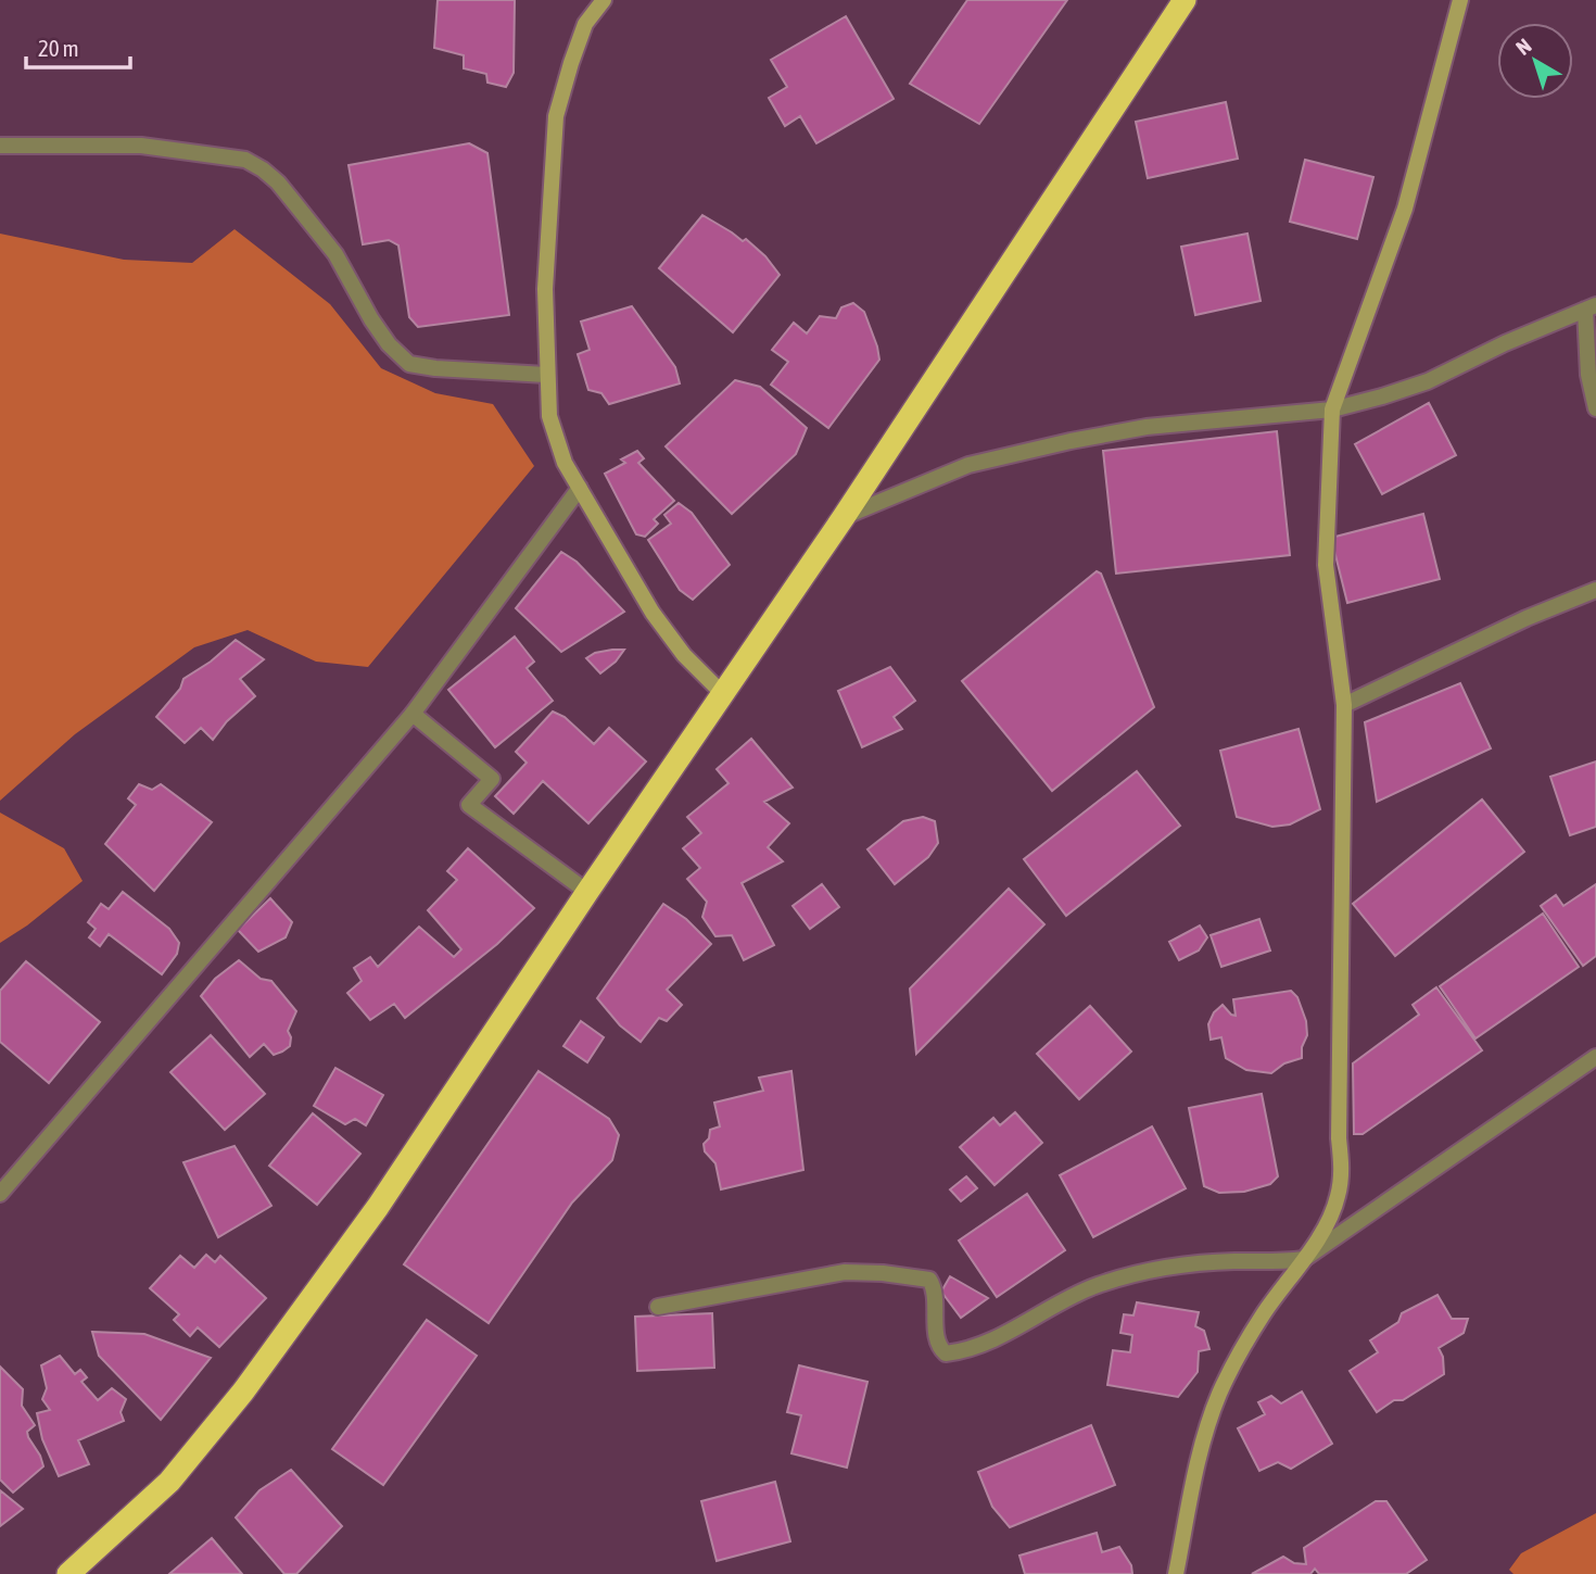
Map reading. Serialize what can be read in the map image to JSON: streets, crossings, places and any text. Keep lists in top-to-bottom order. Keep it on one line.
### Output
{"scale_bar":"20 m","north":"top left"}
